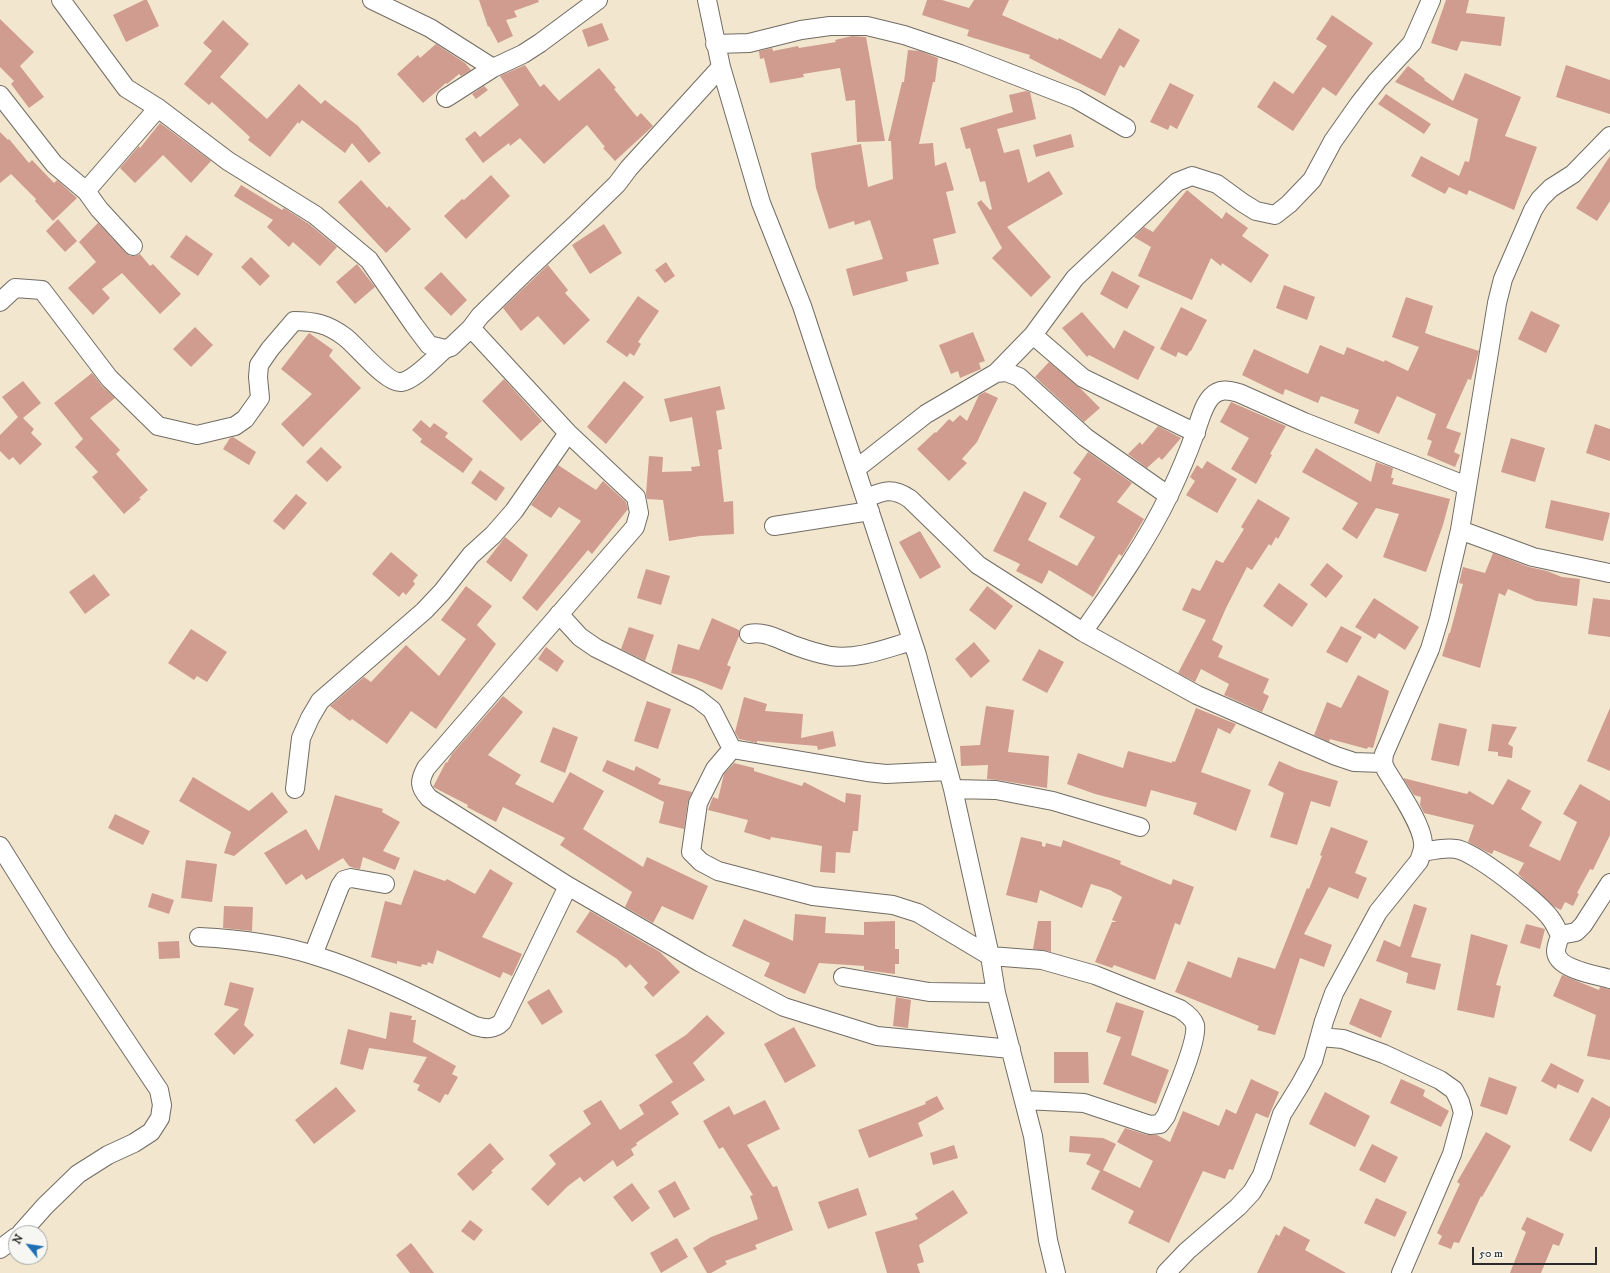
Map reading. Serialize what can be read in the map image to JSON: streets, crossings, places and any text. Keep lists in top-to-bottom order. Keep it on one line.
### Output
{"scale_bar":"50 m","north":"top left"}
